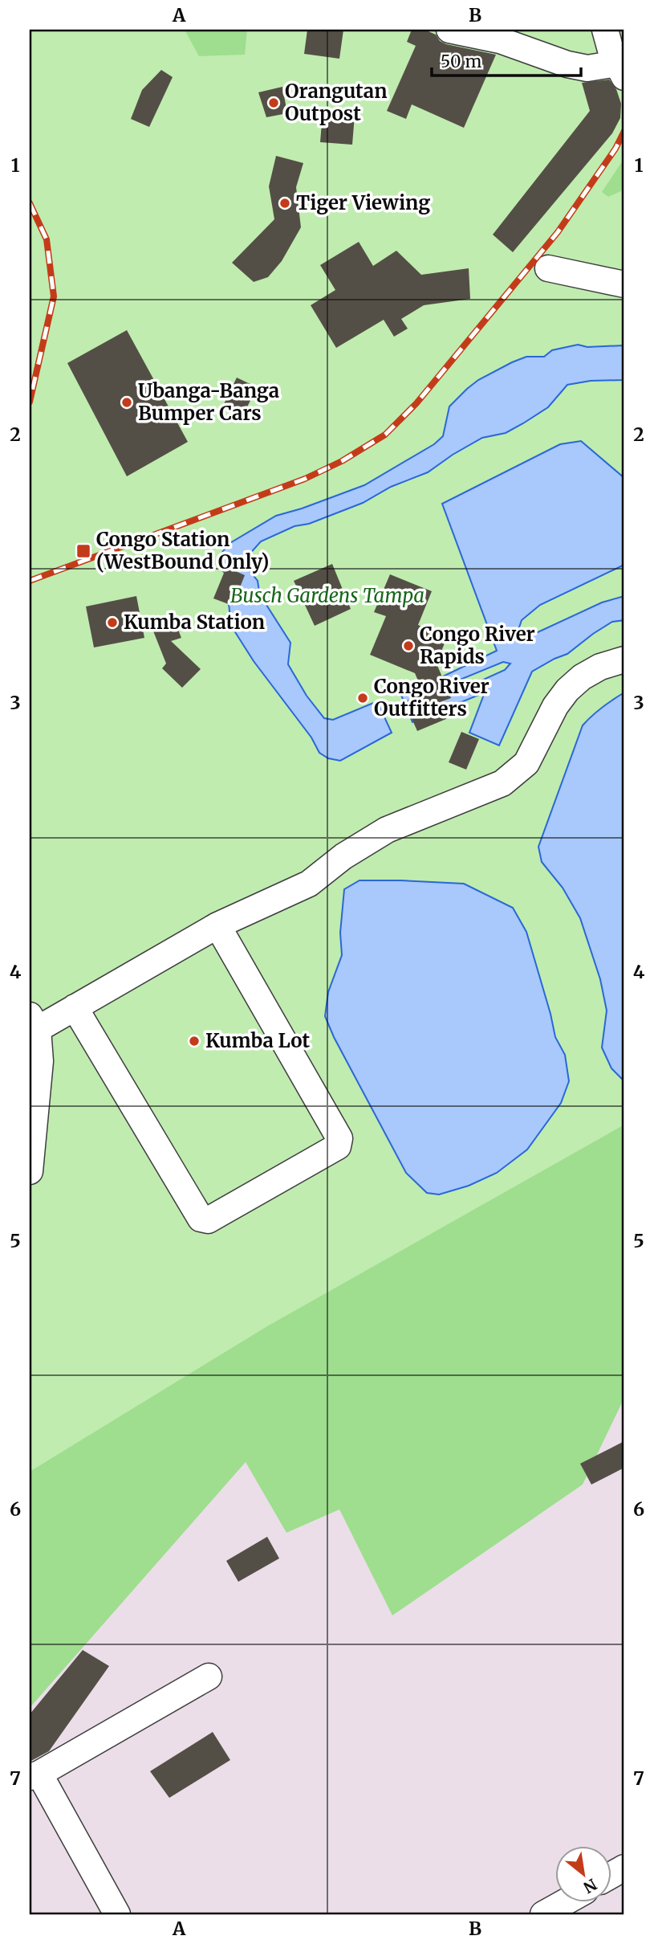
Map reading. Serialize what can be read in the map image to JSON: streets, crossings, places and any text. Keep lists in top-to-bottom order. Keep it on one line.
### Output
{"parks":["Busch Gardens Tampa"],"places":{"other":["Orangutan Outpost","Tiger Viewing","Ubanga-Banga Bumper Cars","Kumba Station","Congo River Rapids","Congo River Outfitters","Kumba Lot"],"transit":["Congo Station (WestBound Only)"]},"scale_bar":"50 m","north":"bottom right","grid":{"columns":["A","B"],"rows":["1","2","3","4","5","6","7"]}}
